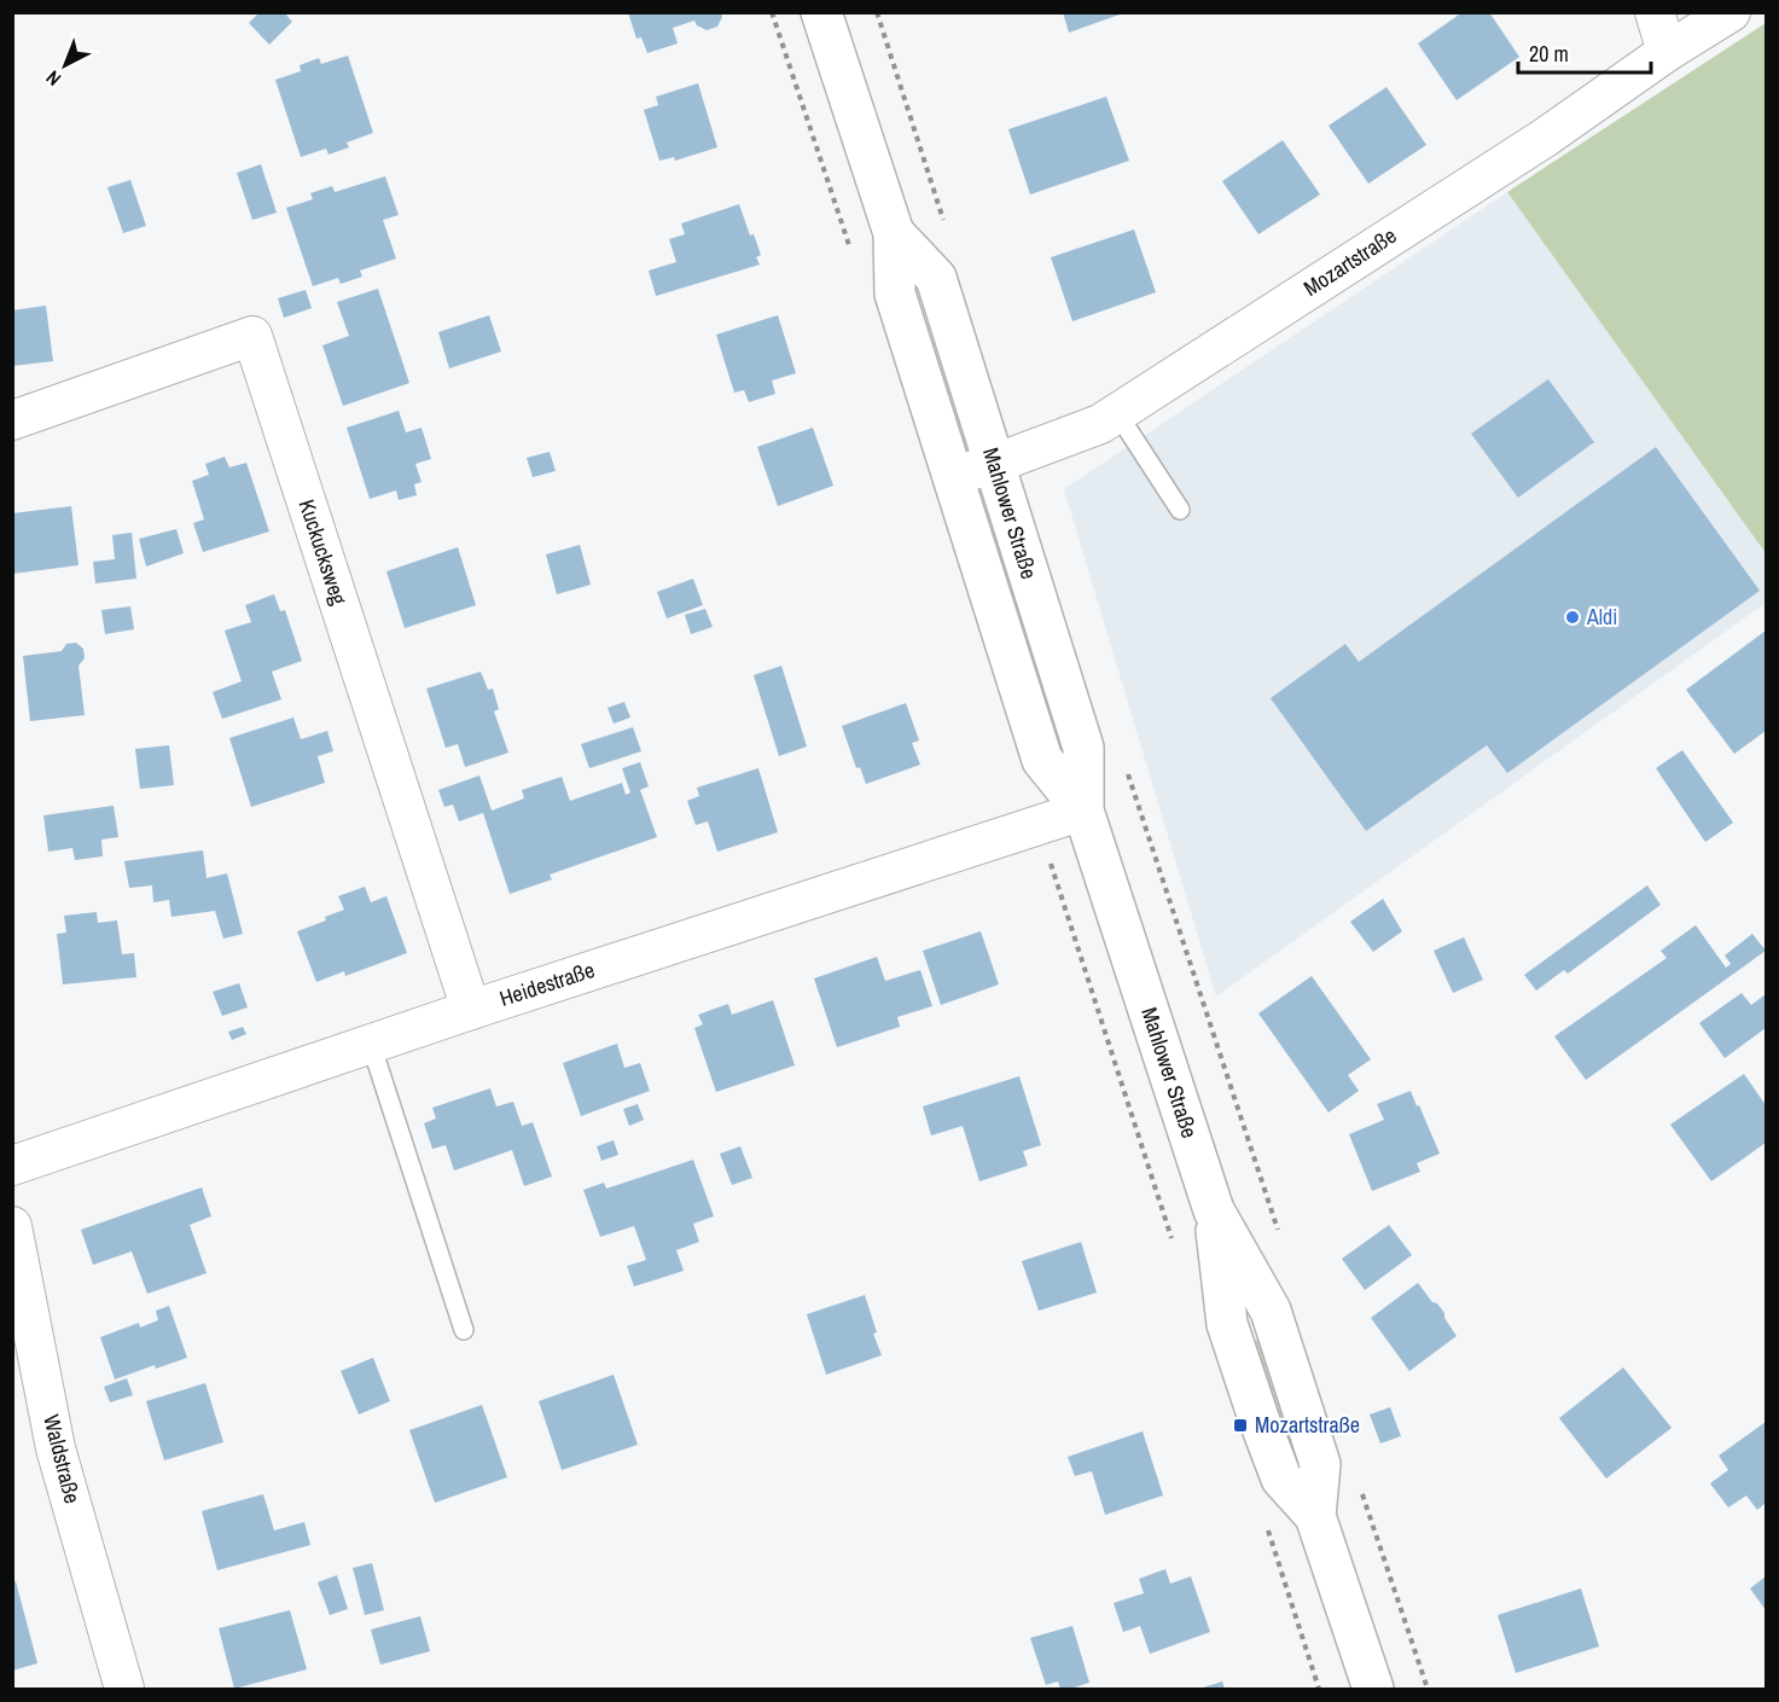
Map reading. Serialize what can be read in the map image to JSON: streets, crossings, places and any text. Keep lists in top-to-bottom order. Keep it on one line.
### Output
{"streets":{"main road":["Mahlower Straße"],"street":["Mozartstraße","Kuckucksweg","Heidestraße","Waldstraße"]},"crossings":[["Mozartstraße","Mahlower Straße"],["Mahlower Straße","Heidestraße"],["Kuckucksweg","Heidestraße"]],"places":{"other":["Aldi"],"transit":["Mozartstraße"]},"scale_bar":"20 m","north":"bottom left"}
